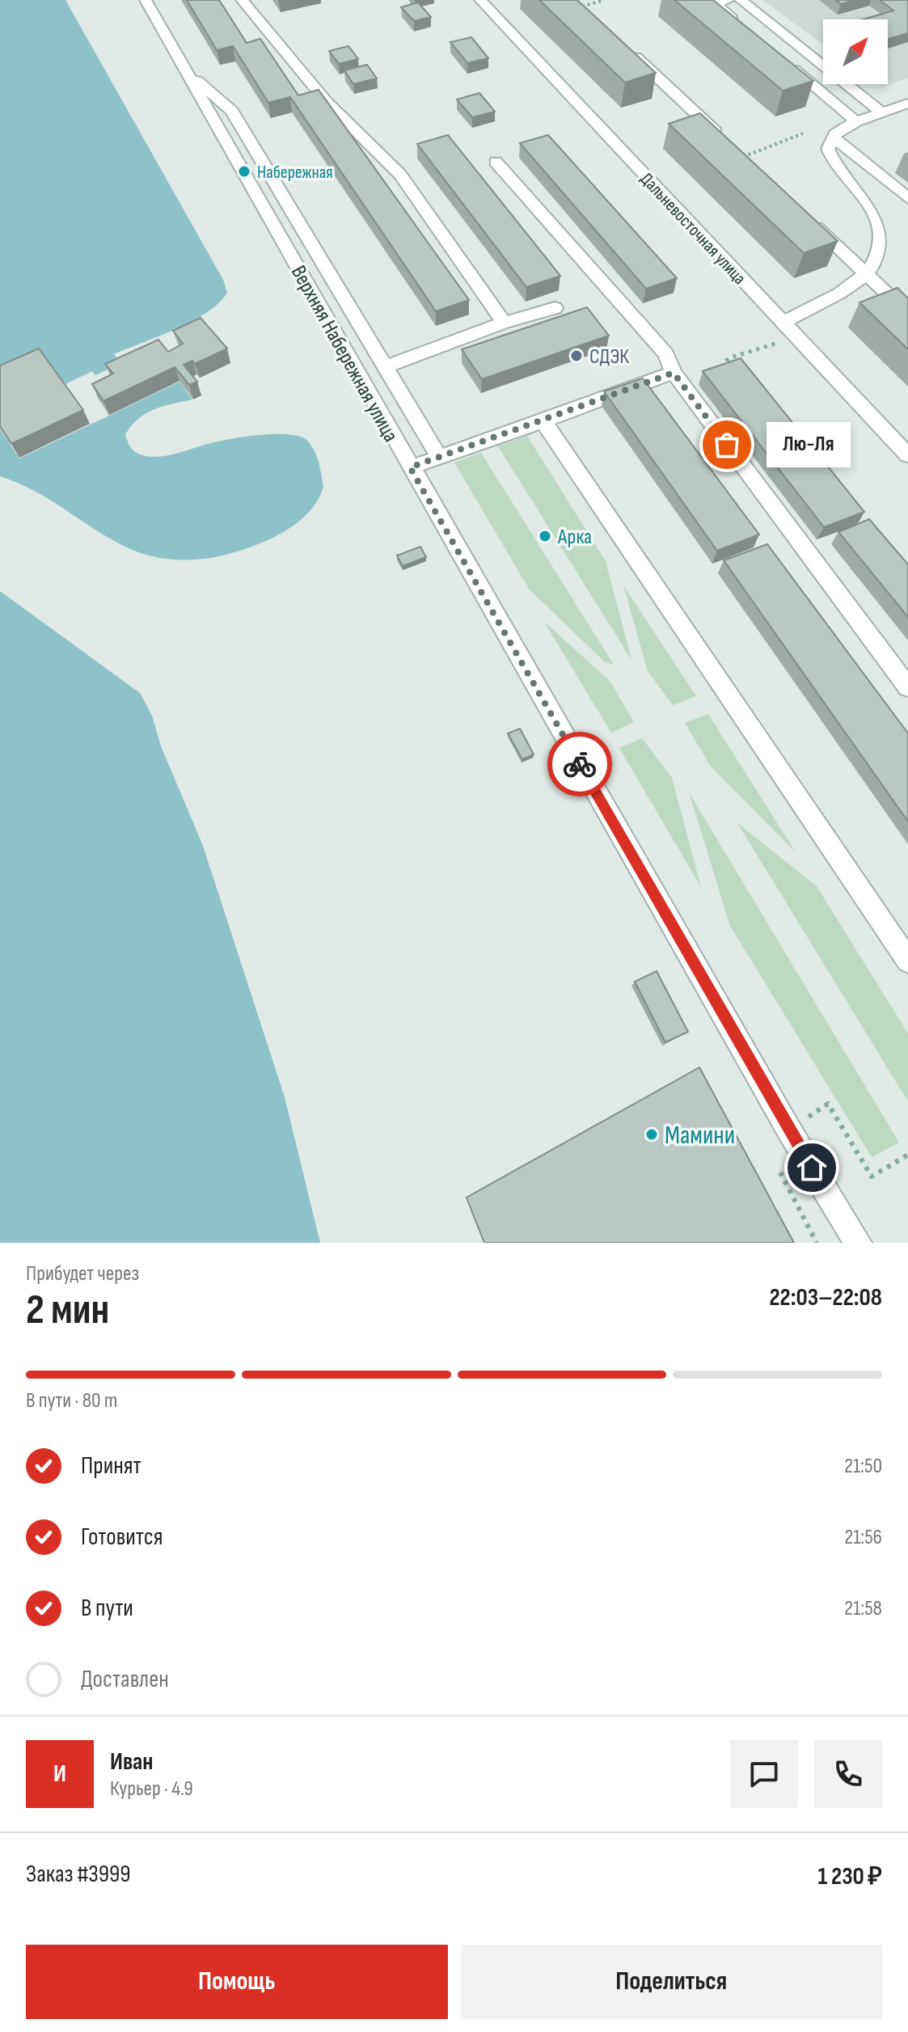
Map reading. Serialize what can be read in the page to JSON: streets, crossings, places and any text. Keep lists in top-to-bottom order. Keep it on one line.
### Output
{"streets":{"street":["Дальневосточная улица","Верхняя Набережная улица"]},"places":["Набережная","СДЭК","Лю-Ля","Арка","Мамини"],"north":"top right","page":{"bubble":"Лю-Ля","heading":["2 мин","Прибудет через","22:03–22:08"],"panel":["Иван","Курьер · 4.9","Заказ #3999","1 230 ₽"],"bar":"В пути · 80 m","list":[["Принят","21:50"],["Готовится","21:56"],["В пути","21:58"],"Доставлен"],"round":"И","buttons":["Помощь","Поделиться"]}}
